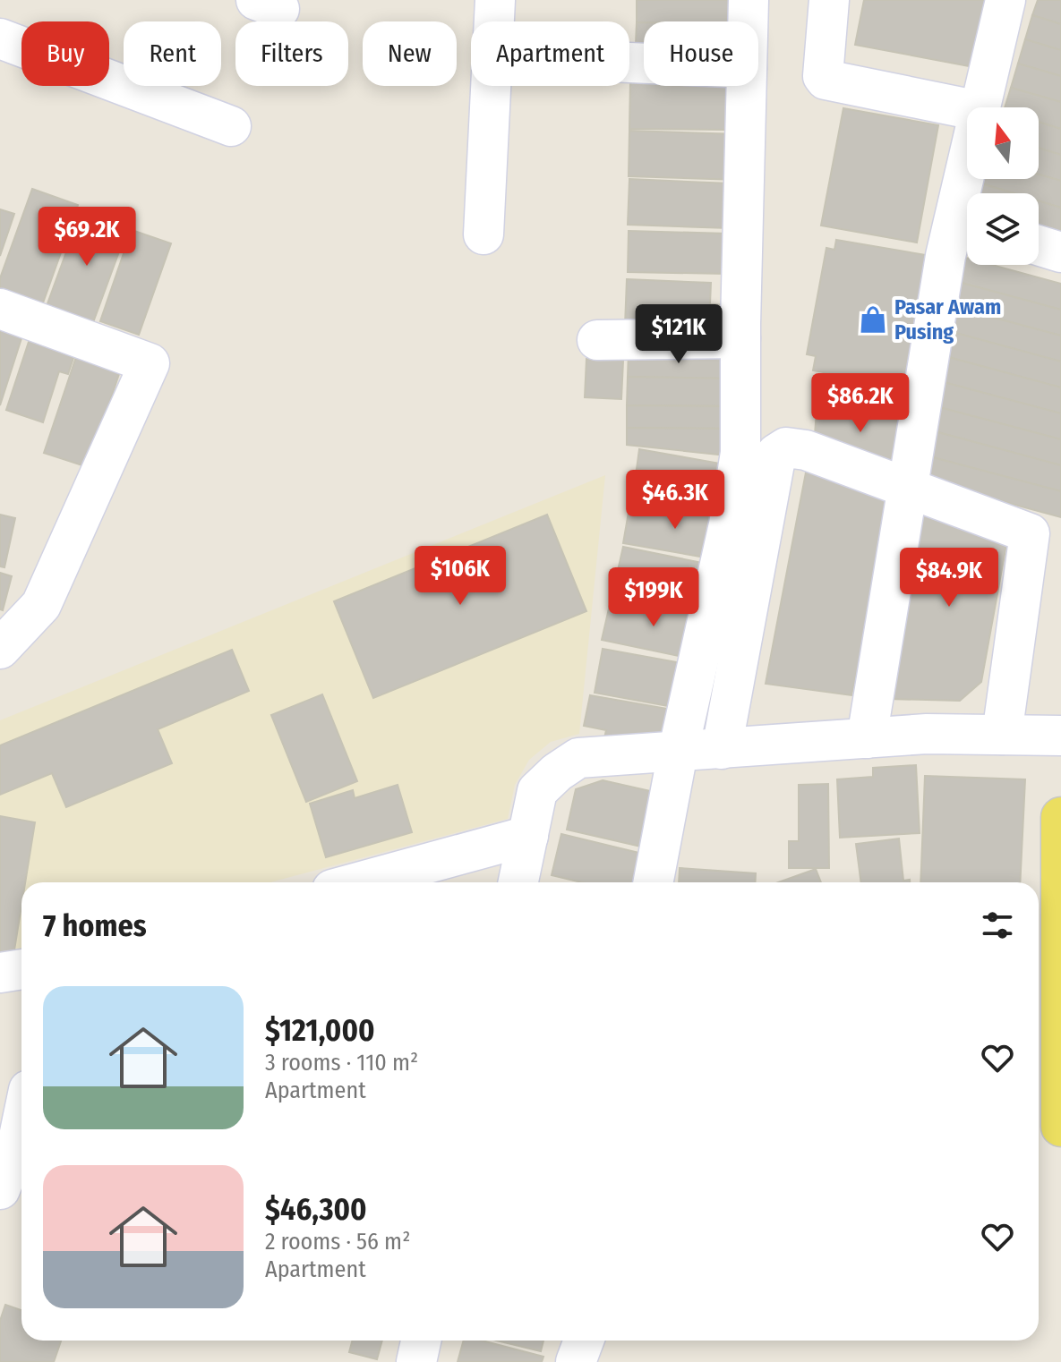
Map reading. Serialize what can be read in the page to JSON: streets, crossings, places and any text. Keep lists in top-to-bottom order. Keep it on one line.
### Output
{"places":{"shop":["Pasar Awam Pusing"]},"north":"top","page":{"chip":["Buy","Rent","Filters","New","Apartment","House"],"price":["$69.2K","$121K","$86.2K","$46.3K","$106K","$84.9K","$199K"],"heading":"7 homes","list":[{"name":"$121,000","note":"3 rooms · 110 m² · Apartment"},{"name":"$46,300","note":"2 rooms · 56 m² · Apartment"}]}}
